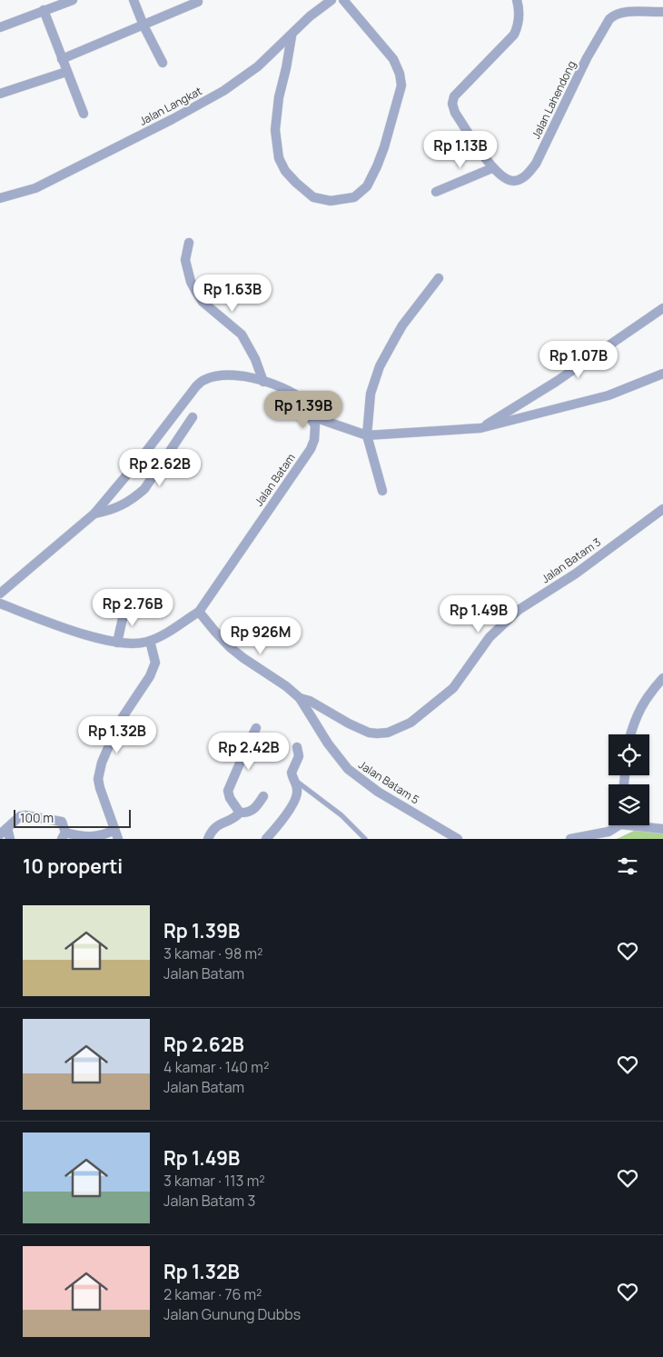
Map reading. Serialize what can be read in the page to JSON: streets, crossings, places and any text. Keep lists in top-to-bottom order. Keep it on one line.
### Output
{"streets":{"street":["Jalan Lahendong","Jalan Langkat","Jalan Batam","Jalan Batam 3","Jalan Batam 5"]},"crossings":[["Jalan Batam 3","Jalan Batam 5"]],"scale_bar":"100 m","page":{"price":["Rp 1.13B","Rp 1.63B","Rp 1.07B","Rp 1.39B","Rp 2.62B","Rp 2.76B","Rp 1.49B","Rp 926M","Rp 1.32B","Rp 2.42B"],"scale":"100 m","heading":"10 properti","list":[{"name":"Rp 1.39B","note":"3 kamar · 98 m² · Jalan Batam"},{"name":"Rp 2.62B","note":"4 kamar · 140 m² · Jalan Batam"},{"name":"Rp 1.49B","note":"3 kamar · 113 m² · Jalan Batam 3"},{"name":"Rp 1.32B","note":"2 kamar · 76 m² · Jalan Gunung Dubbs"}]}}
